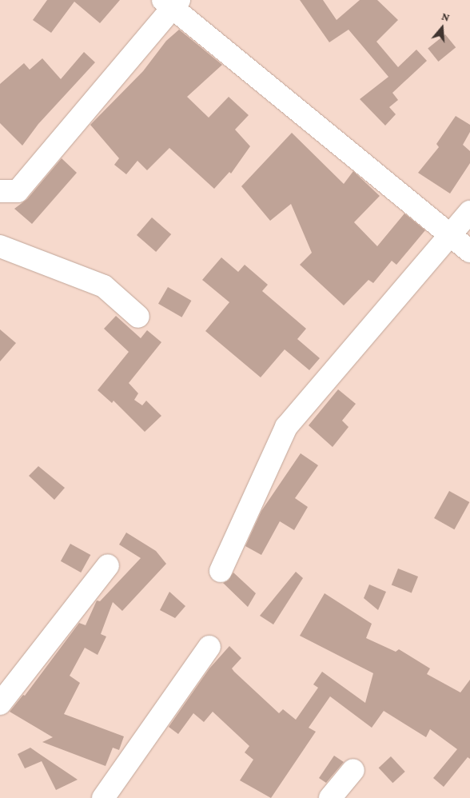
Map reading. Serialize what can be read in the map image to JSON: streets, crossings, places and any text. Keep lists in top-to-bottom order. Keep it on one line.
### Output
{"north":"top"}
